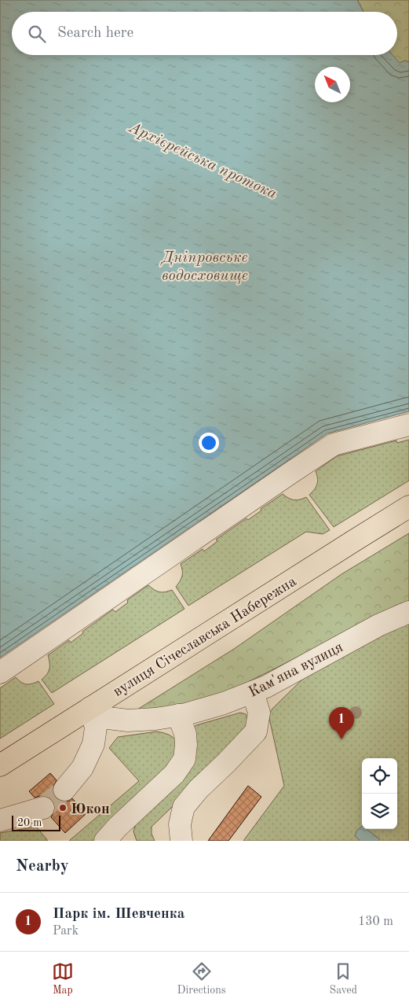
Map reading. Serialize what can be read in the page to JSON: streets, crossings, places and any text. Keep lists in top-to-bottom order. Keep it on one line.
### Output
{"streets":{"main road":["вулиця Січеславська Набережна"],"street":["Кам'яна вулиця"]},"crossings":[["вулиця Січеславська Набережна","Кам'яна вулиця"]],"water":["Архієрейська протока","Дніпровське водосховище"],"places":["Юкон"],"scale_bar":"20 m","north":"top left","page":{"search":"Search here","pins":"1","scale":"20 m","heading":"Nearby","list":[{"mark":"1","name":"Парк iм. Шевченка","note":"Park","value":"130 m"}],"nav":["Map","Directions","Saved"]}}
